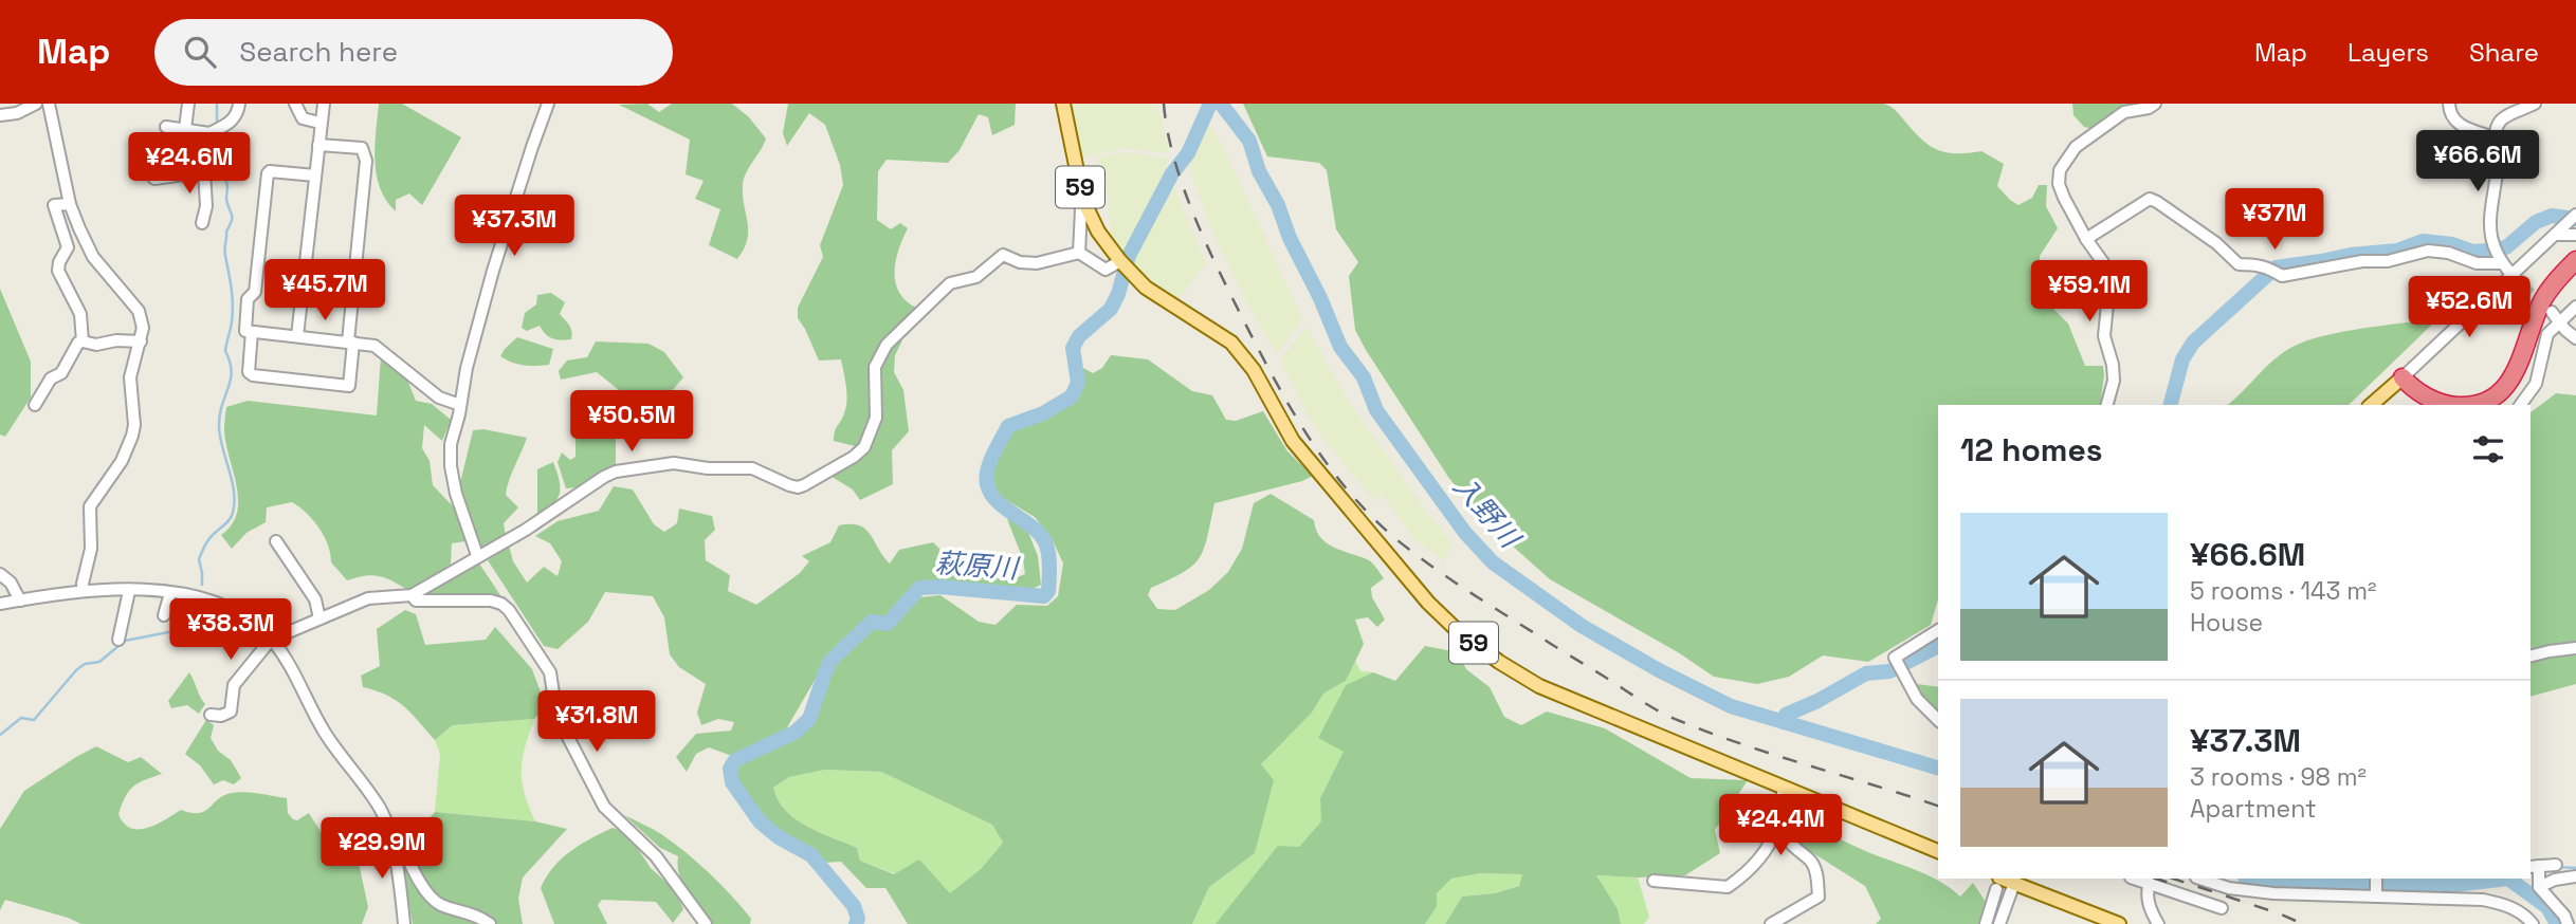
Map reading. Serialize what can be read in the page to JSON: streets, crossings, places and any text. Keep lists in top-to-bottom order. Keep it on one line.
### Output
{"streets":{"main road":["59"]},"water":["入野川","萩原川"],"page":{"header":"Map","search":"Search here","nav":["Map","Layers","Share"],"price":["¥66.6M","¥24.6M","¥37M","¥37.3M","¥45.7M","¥59.1M","¥52.6M","¥50.5M","¥38.3M","¥31.8M","¥24.4M","¥29.9M"],"heading":"12 homes","list":[{"name":"¥66.6M","note":"5 rooms · 143 m² · House"},{"name":"¥37.3M","note":"3 rooms · 98 m² · Apartment"}]}}
